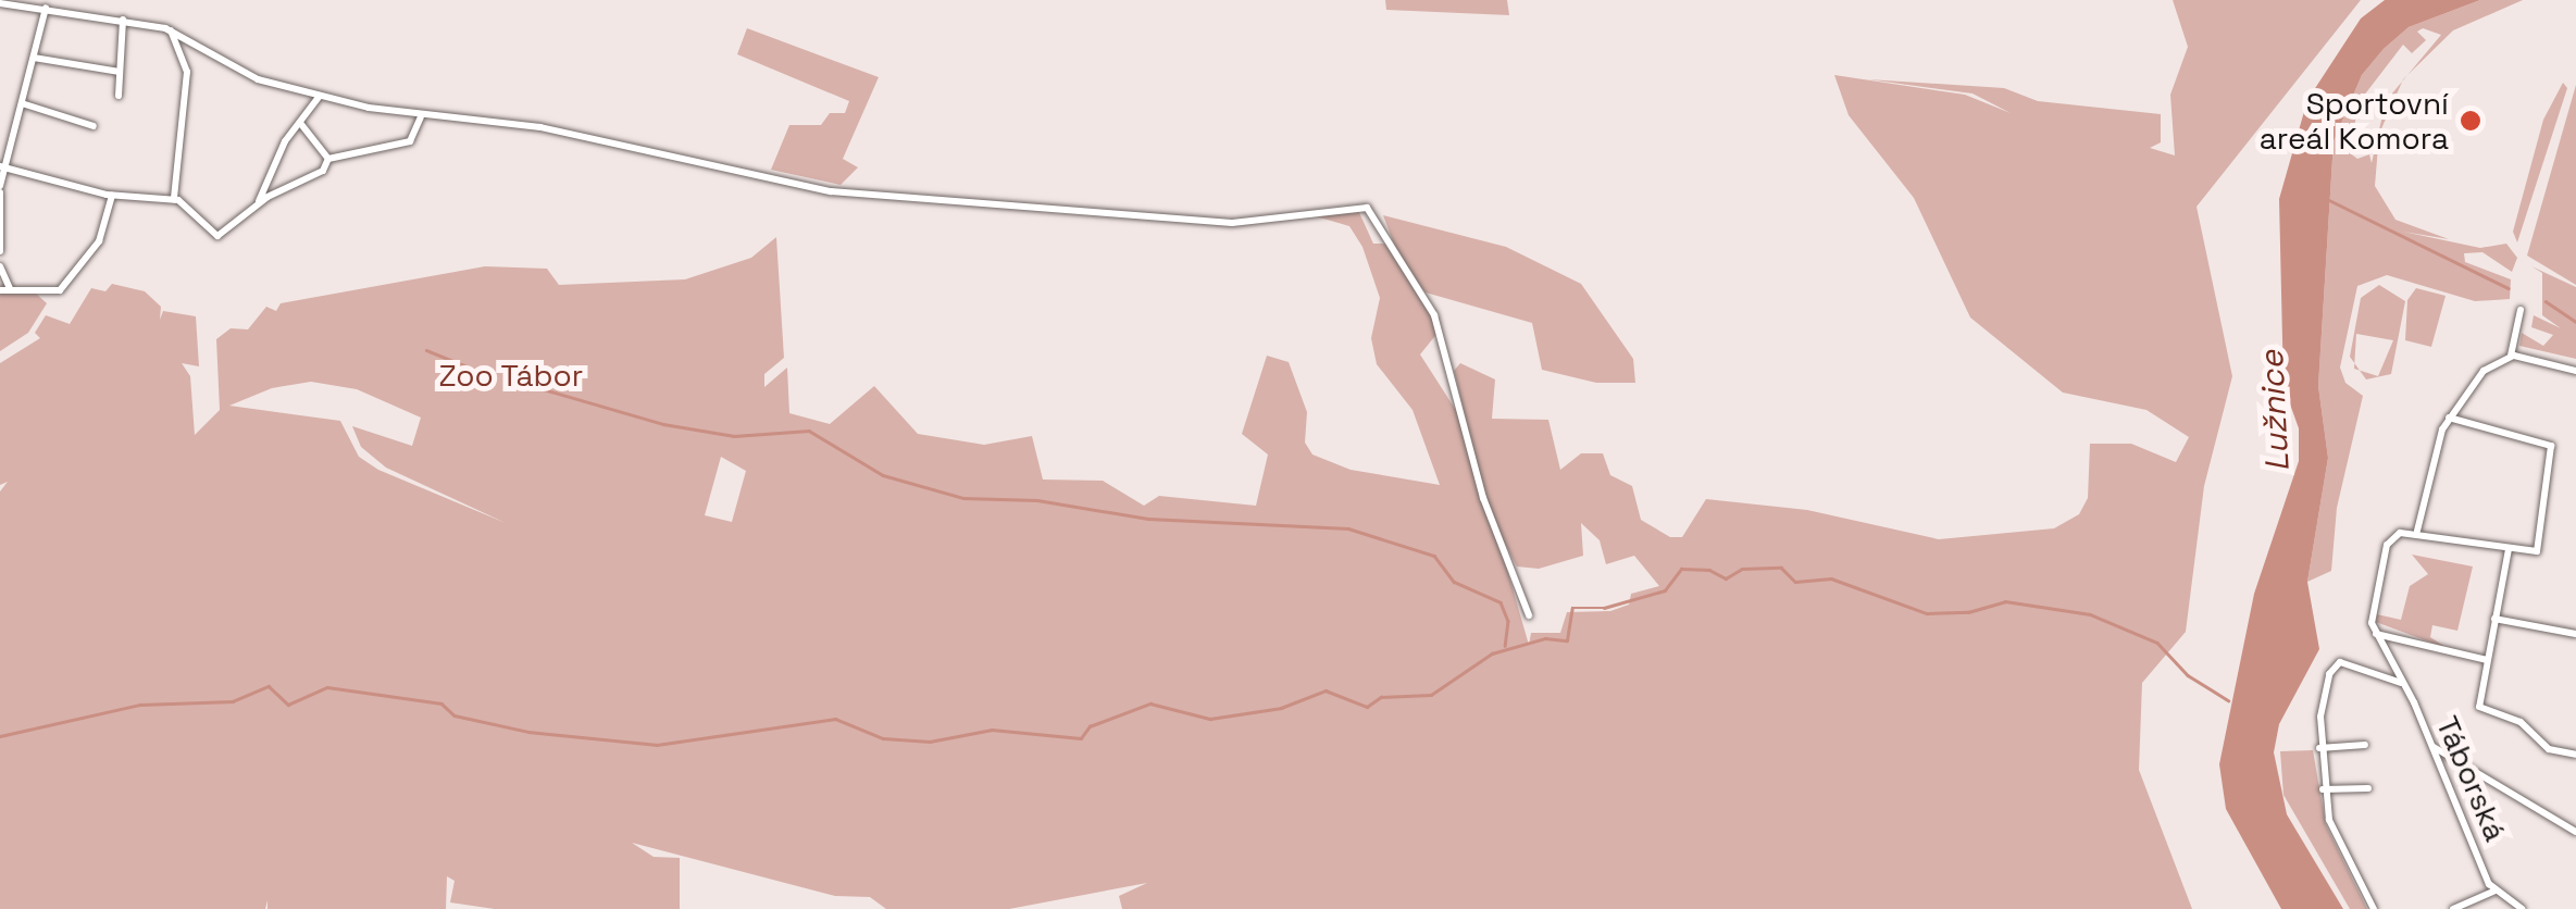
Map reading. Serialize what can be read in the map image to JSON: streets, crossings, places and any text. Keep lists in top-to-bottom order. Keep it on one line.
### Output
{"streets":{"street":["Táborská"]},"water":["Lužnice"],"parks":["Zoo Tábor"],"places":["Sportovní areál Komora"]}
